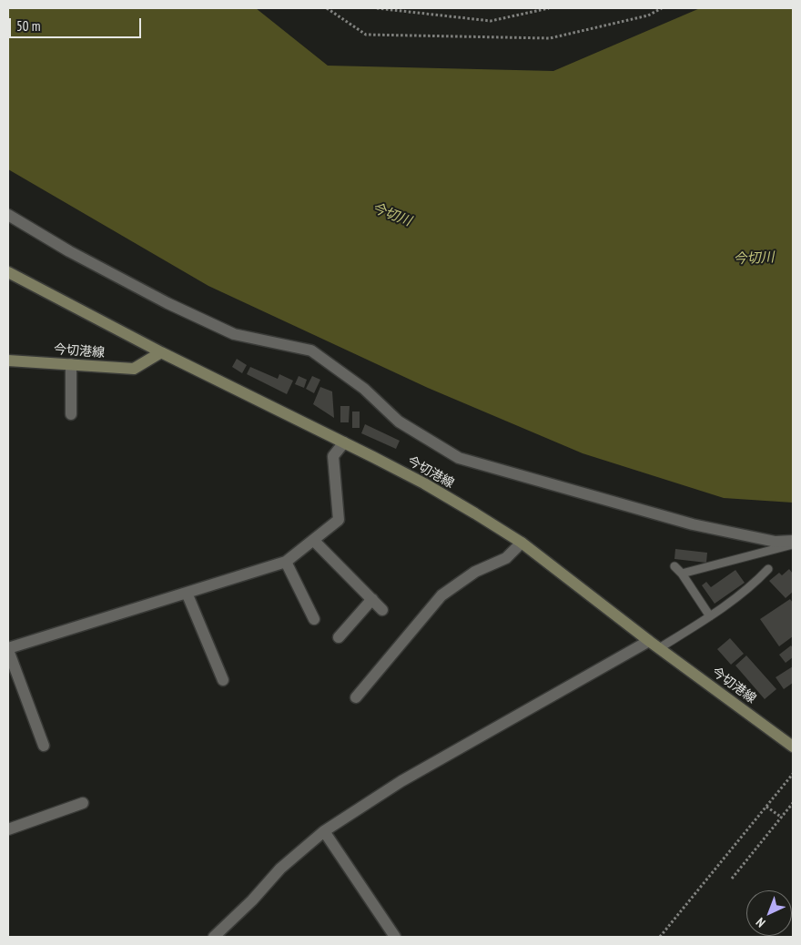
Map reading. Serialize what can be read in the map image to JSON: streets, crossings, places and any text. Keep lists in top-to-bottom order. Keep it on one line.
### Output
{"streets":{"main road":["今切港線"]},"water":["今切川"],"scale_bar":"50 m","north":"bottom left"}
